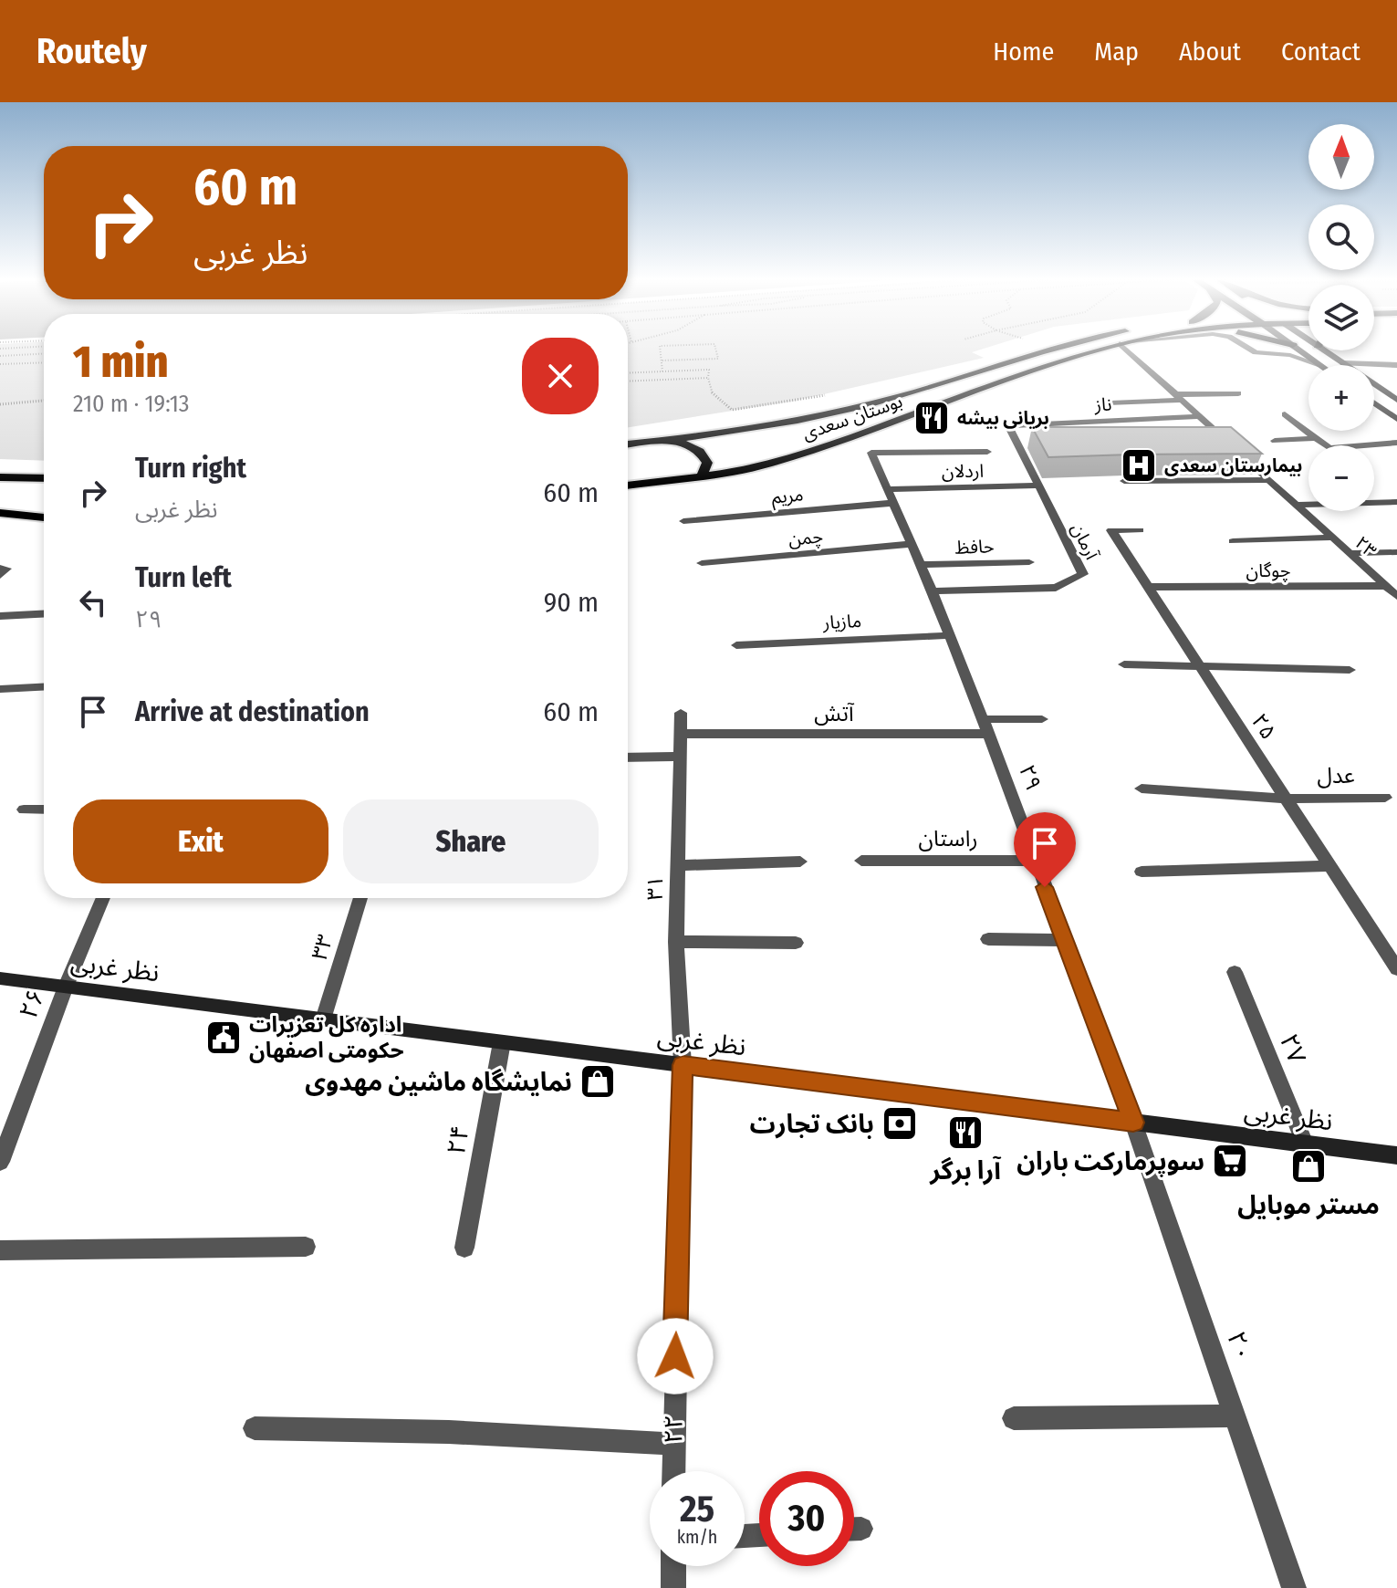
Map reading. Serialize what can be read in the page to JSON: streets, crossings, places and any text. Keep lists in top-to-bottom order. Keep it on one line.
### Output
{"streets":{"main road":["بوستان سعدی","نظر غربی"],"street":["ناز","اردلان","مریم","چمن","آرمان","حافظ","۲۳","چوگان","مازیار","آتش","۲۵","عدل","۲۹","راستان","۳۱","۳۳","۲۶","۲۷","۲۴","۲۰","۲۲"]},"crossings":[["ناز","آرمان"],["ناز","۲۳"],["اردلان","آرمان"],["اردلان","۲۹"],["مریم","۲۹"],["چمن","۲۹"],["آرمان","۲۹"],["حافظ","۲۹"],["۲۳","چوگان"],["چوگان","۲۵"],["مازیار","۲۹"],["آتش","۲۹"],["آتش","۳۱"],["۲۵","عدل"],["۲۹","راستان"],["۲۹","نظر غربی"],["۲۹","۲۰"],["۳۱","نظر غربی"],["۳۱","۲۲"],["۳۳","نظر غربی"],["نظر غربی","۲۶"],["نظر غربی","۲۷"],["نظر غربی","۲۴"],["نظر غربی","۲۰"],["نظر غربی","۲۲"]],"places":{"restaurant":["بریانی بیشه","آرا برگر"],"hospital":["بیمارستان سعدی"],"public building":["اداره کل تعزیرات حکومتی اصفهان"],"shop":["نمایشگاه ماشین مهدوی","مستر موبایل"],"bank":["بانک تجارت"],"supermarket":["سوپرمارکت باران"]},"north":"top","page":{"header":"Routely","nav":["Home","Map","About","Contact"],"map_buttons":["+","−"],"turn":["60 m","نظر غربی"],"heading":["1 min","210 m · 19:13"],"list":[{"name":"Turn right","note":"نظر غربی","value":"60 m"},{"name":"Turn left","note":"۲۹","value":"90 m"},{"name":"Arrive at destination","value":"60 m"}],"buttons":["Exit","Share"],"speed":"25 km/h","limit":"30"}}
